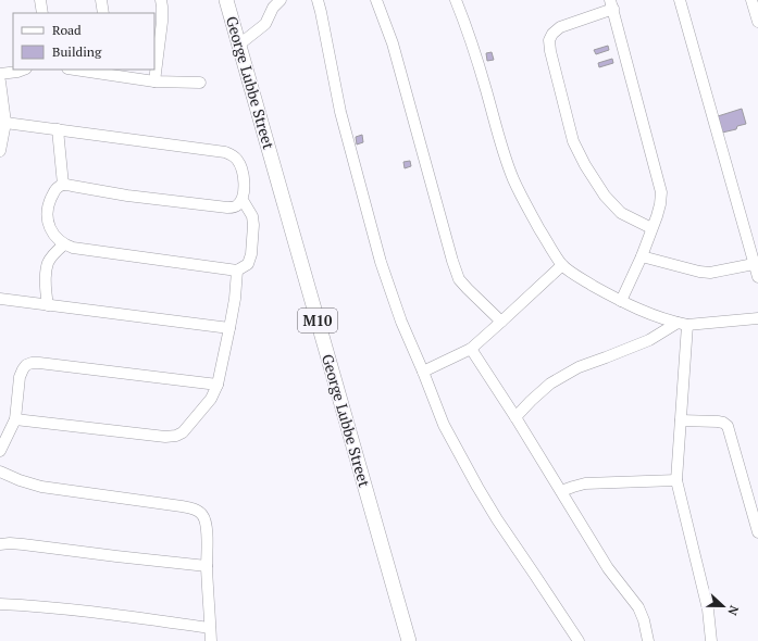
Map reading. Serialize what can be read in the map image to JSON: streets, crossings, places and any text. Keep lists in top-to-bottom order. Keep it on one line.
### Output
{"streets":{"main road":["George Lubbe Street","M10"]},"legend":["Road","Building"],"north":"right"}
